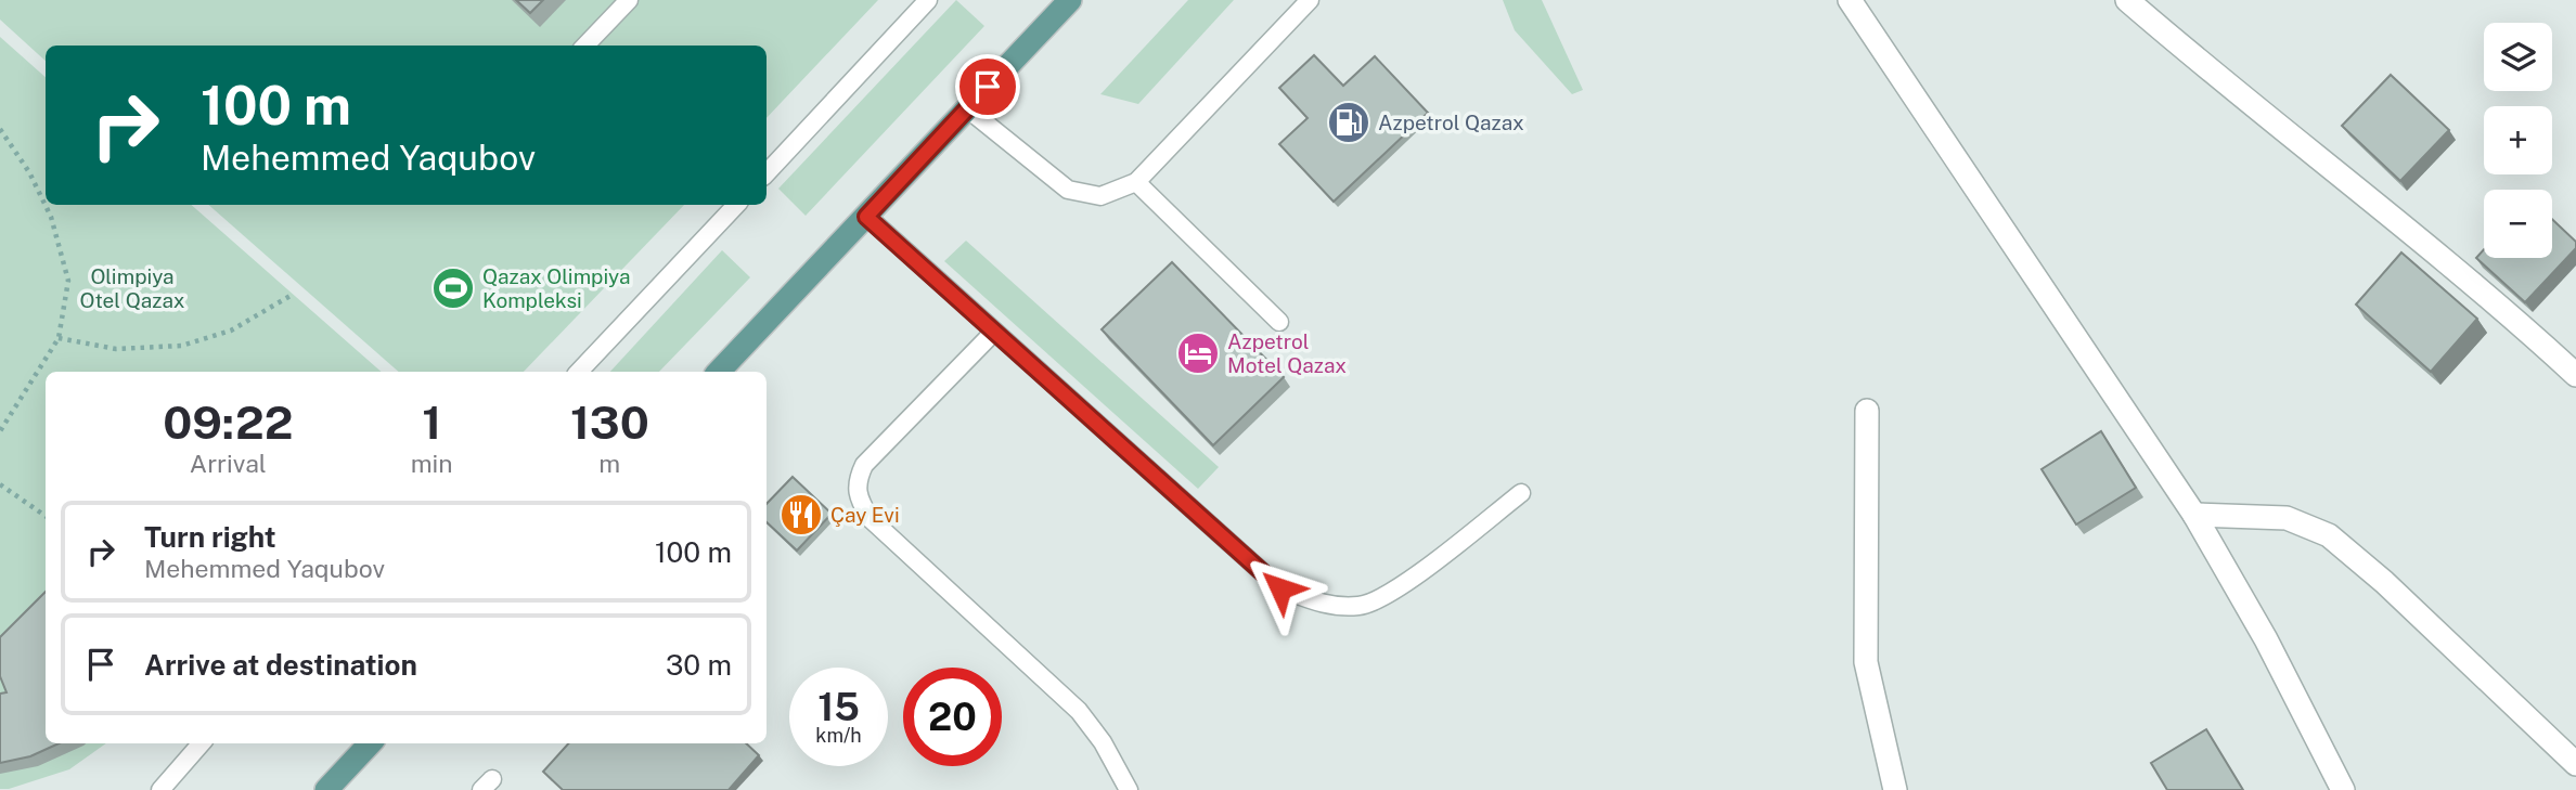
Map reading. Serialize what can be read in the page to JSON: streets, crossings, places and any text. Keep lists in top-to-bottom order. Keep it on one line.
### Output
{"parks":["Olimpiya Otel Qazax"],"places":{"fuel station":["Azpetrol Qazax"],"sports":["Qazax Olimpiya Kompleksi"],"hotel":["Azpetrol Motel Qazax"],"restaurant":["Çay Evi"]},"page":{"map_buttons":["+","−"],"turn":["100 m","Mehemmed Yaqubov"],"eta":["09:22","Arrival","1","min","130","m"],"list":[{"name":"Turn right","note":"Mehemmed Yaqubov","value":"100 m"},{"name":"Arrive at destination","value":"30 m"}],"speed":"15 km/h","limit":"20"}}
